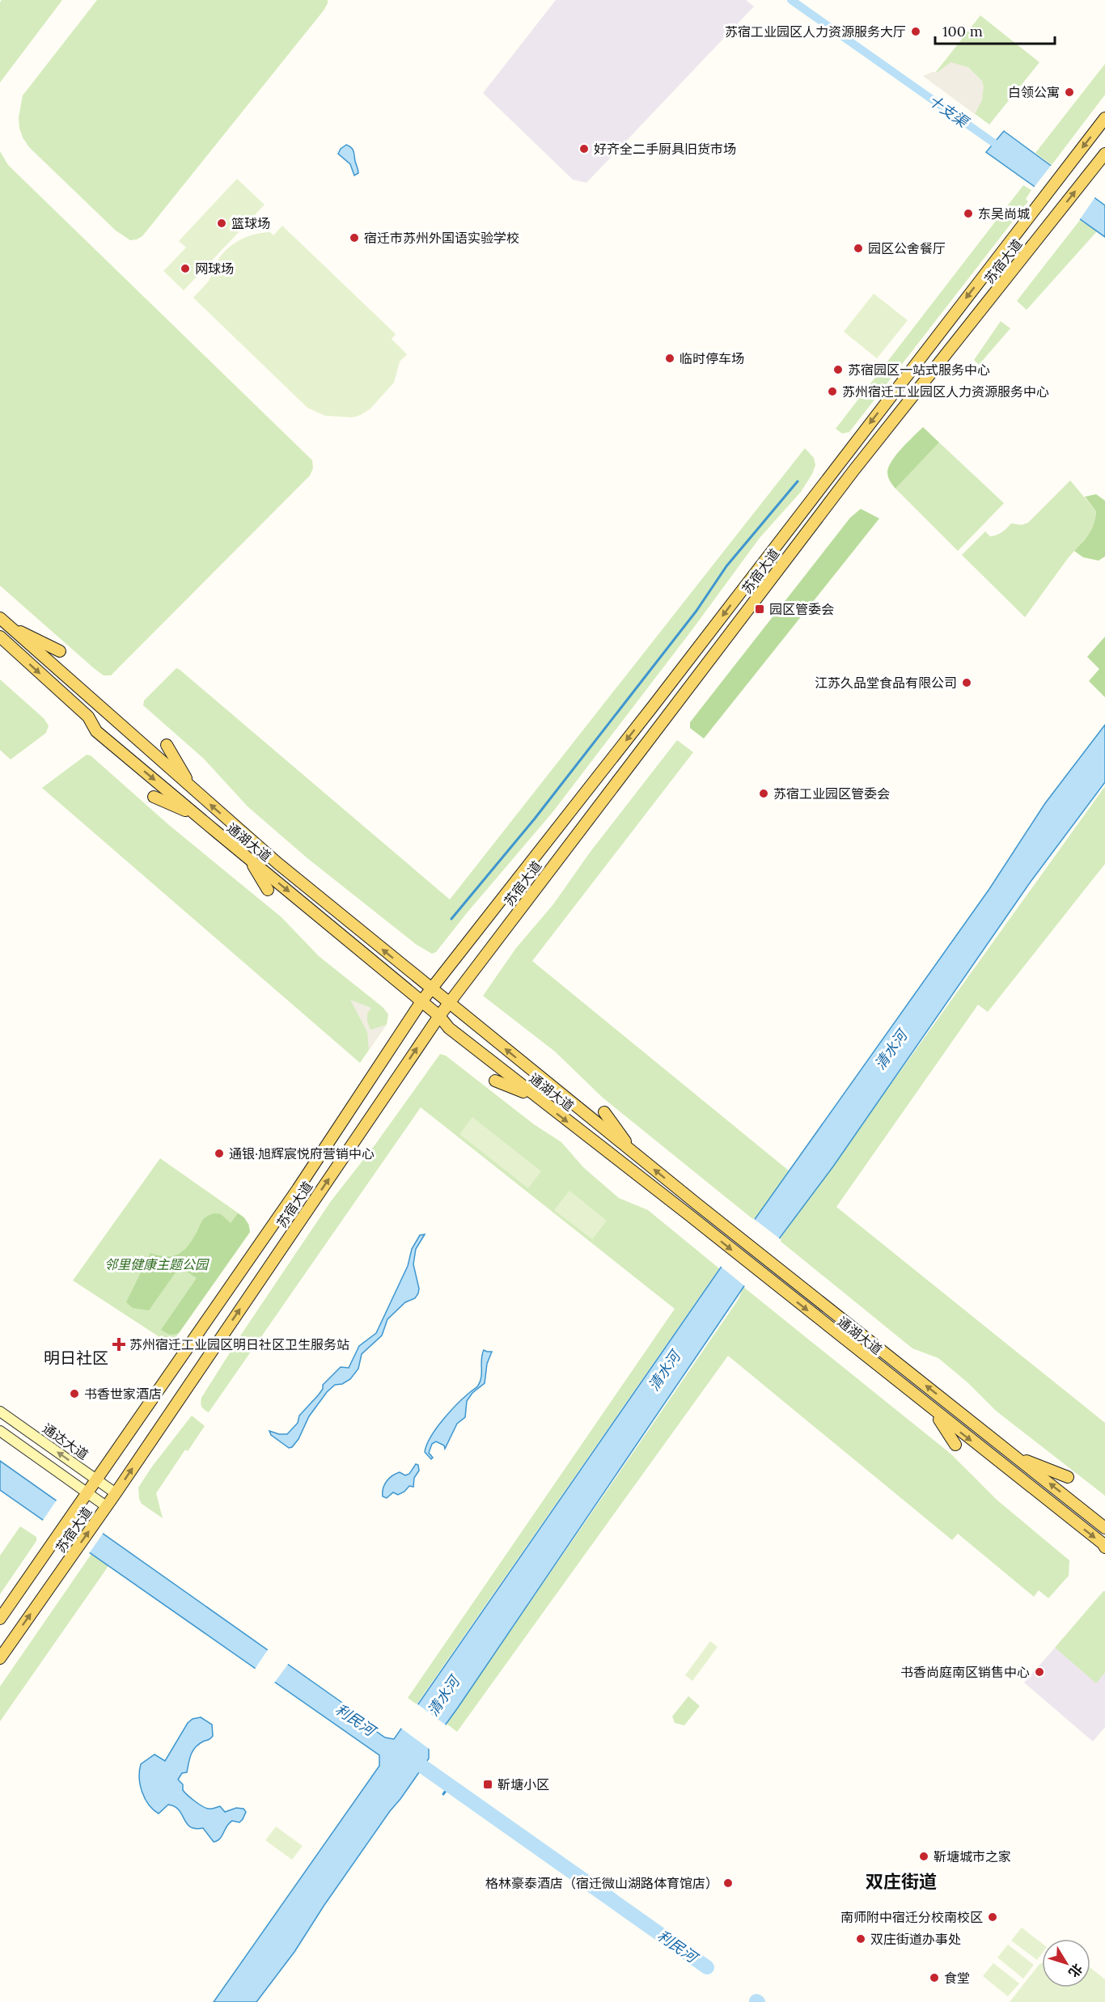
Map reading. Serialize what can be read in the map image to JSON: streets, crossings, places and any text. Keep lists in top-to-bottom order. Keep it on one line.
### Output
{"streets":{"main road":["苏宿大道","通湖大道","通达大道"]},"crossings":[["苏宿大道","通湖大道"],["苏宿大道","通达大道"]],"districts":["明日社区","双庄街道"],"water":["十支渠","清水河","利民河"],"parks":["邻里健康主题公园"],"places":{"other":["苏宿工业园区人力资源服务大厅","白领公寓","好齐全二手厨具旧货市场","东吴尚城","篮球场","宿迁市苏州外国语实验学校","园区公舍餐厅","网球场","临时停车场","苏宿园区一站式服务中心","苏州宿迁工业园区人力资源服务中心","江苏久品堂食品有限公司","苏宿工业园区管委会","通银·旭辉宸悦府营销中心","书香世家酒店","书香尚庭南区销售中心","靳塘城市之家","格林豪泰酒店（宿迁微山湖路体育馆店）","南师附中宿迁分校南校区","双庄街道办事处","食堂"],"transit":["园区管委会","靳塘小区"],"health":["苏州宿迁工业园区明日社区卫生服务站"]},"scale_bar":"100 m","north":"bottom right"}
